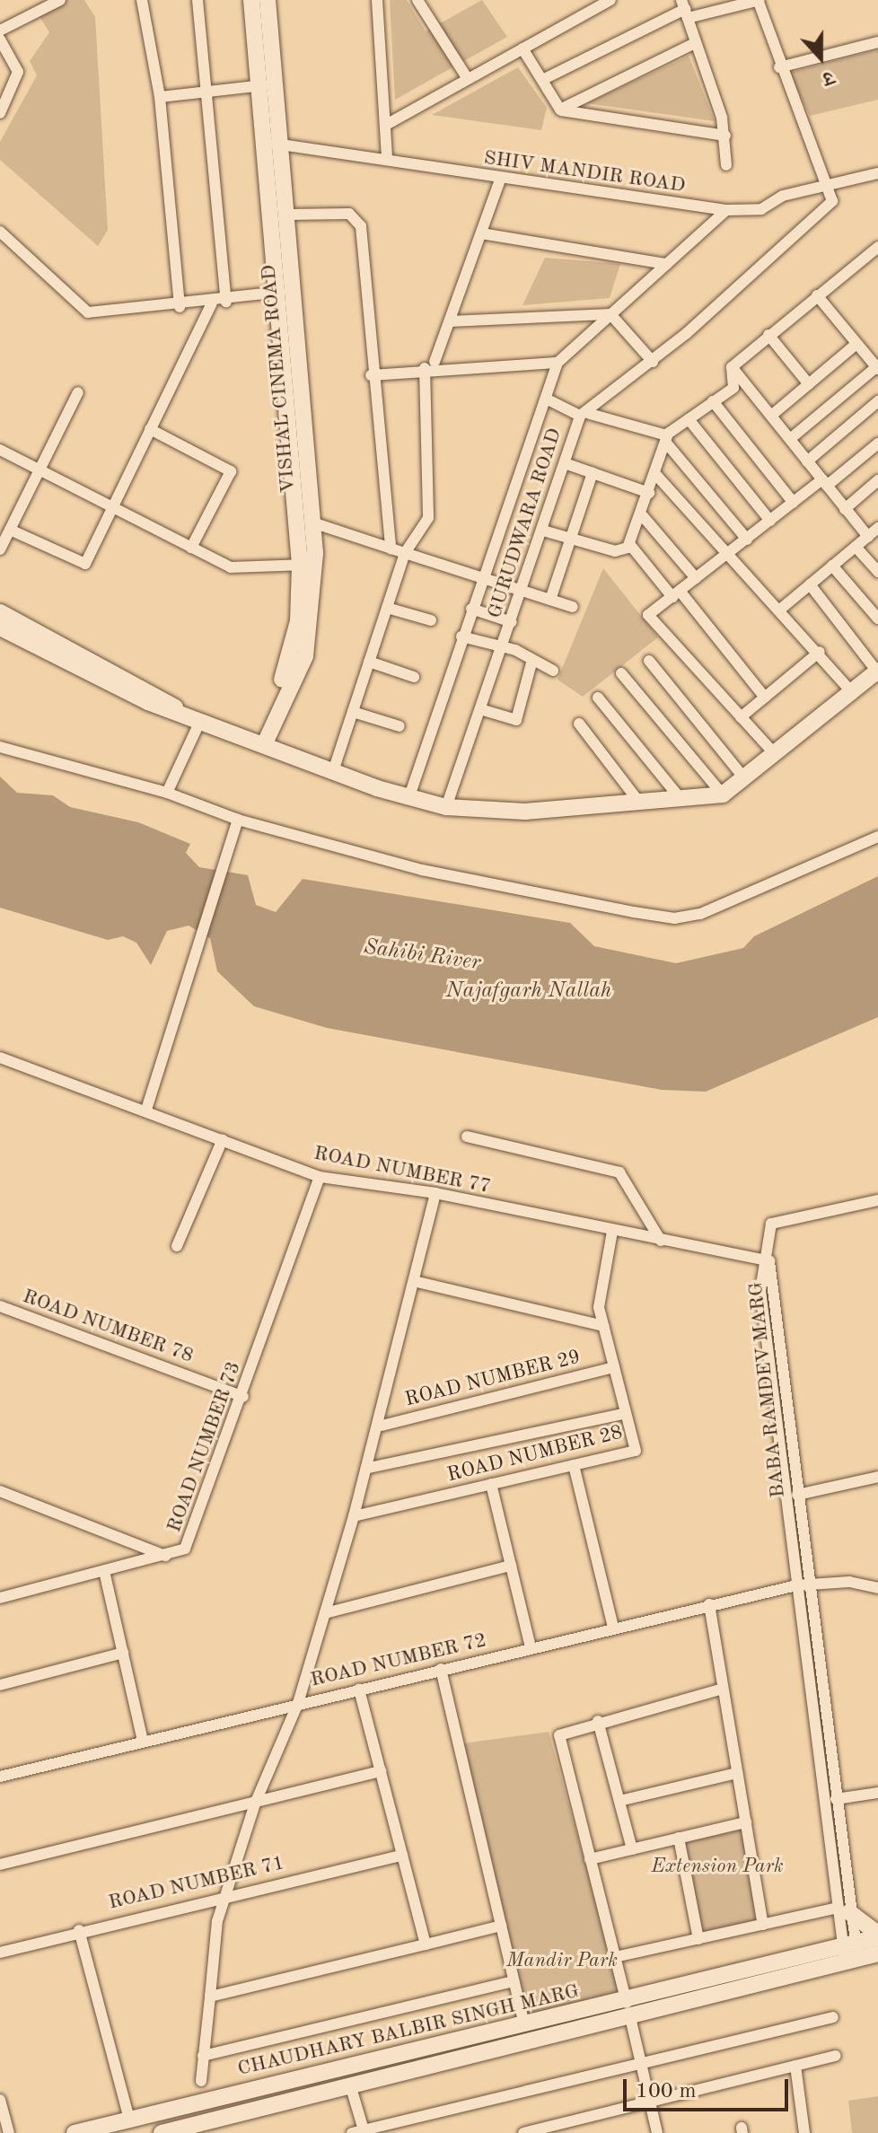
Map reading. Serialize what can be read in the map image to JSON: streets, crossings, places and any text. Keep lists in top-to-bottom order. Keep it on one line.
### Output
{"streets":{"street":["SHIV MANDIR ROAD","VISHAL CINEMA ROAD","GURUDWARA ROAD","ROAD NUMBER 77","ROAD NUMBER 78","ROAD NUMBER 29","BABA RAMDEV MARG","ROAD NUMBER 73","ROAD NUMBER 28","ROAD NUMBER 72","ROAD NUMBER 71","CHAUDHARY BALBIR SINGH MARG"]},"crossings":[["SHIV MANDIR ROAD","VISHAL CINEMA ROAD"],["SHIV MANDIR ROAD","GURUDWARA ROAD"],["ROAD NUMBER 77","BABA RAMDEV MARG"],["ROAD NUMBER 77","ROAD NUMBER 73"],["ROAD NUMBER 77","ROAD NUMBER 28"],["ROAD NUMBER 78","ROAD NUMBER 73"],["ROAD NUMBER 29","ROAD NUMBER 28"],["BABA RAMDEV MARG","ROAD NUMBER 72"],["BABA RAMDEV MARG","CHAUDHARY BALBIR SINGH MARG"]],"water":["Sahibi River","Najafgarh Nallah"],"parks":["Extension Park","Mandir Park"],"scale_bar":"100 m","north":"bottom"}
